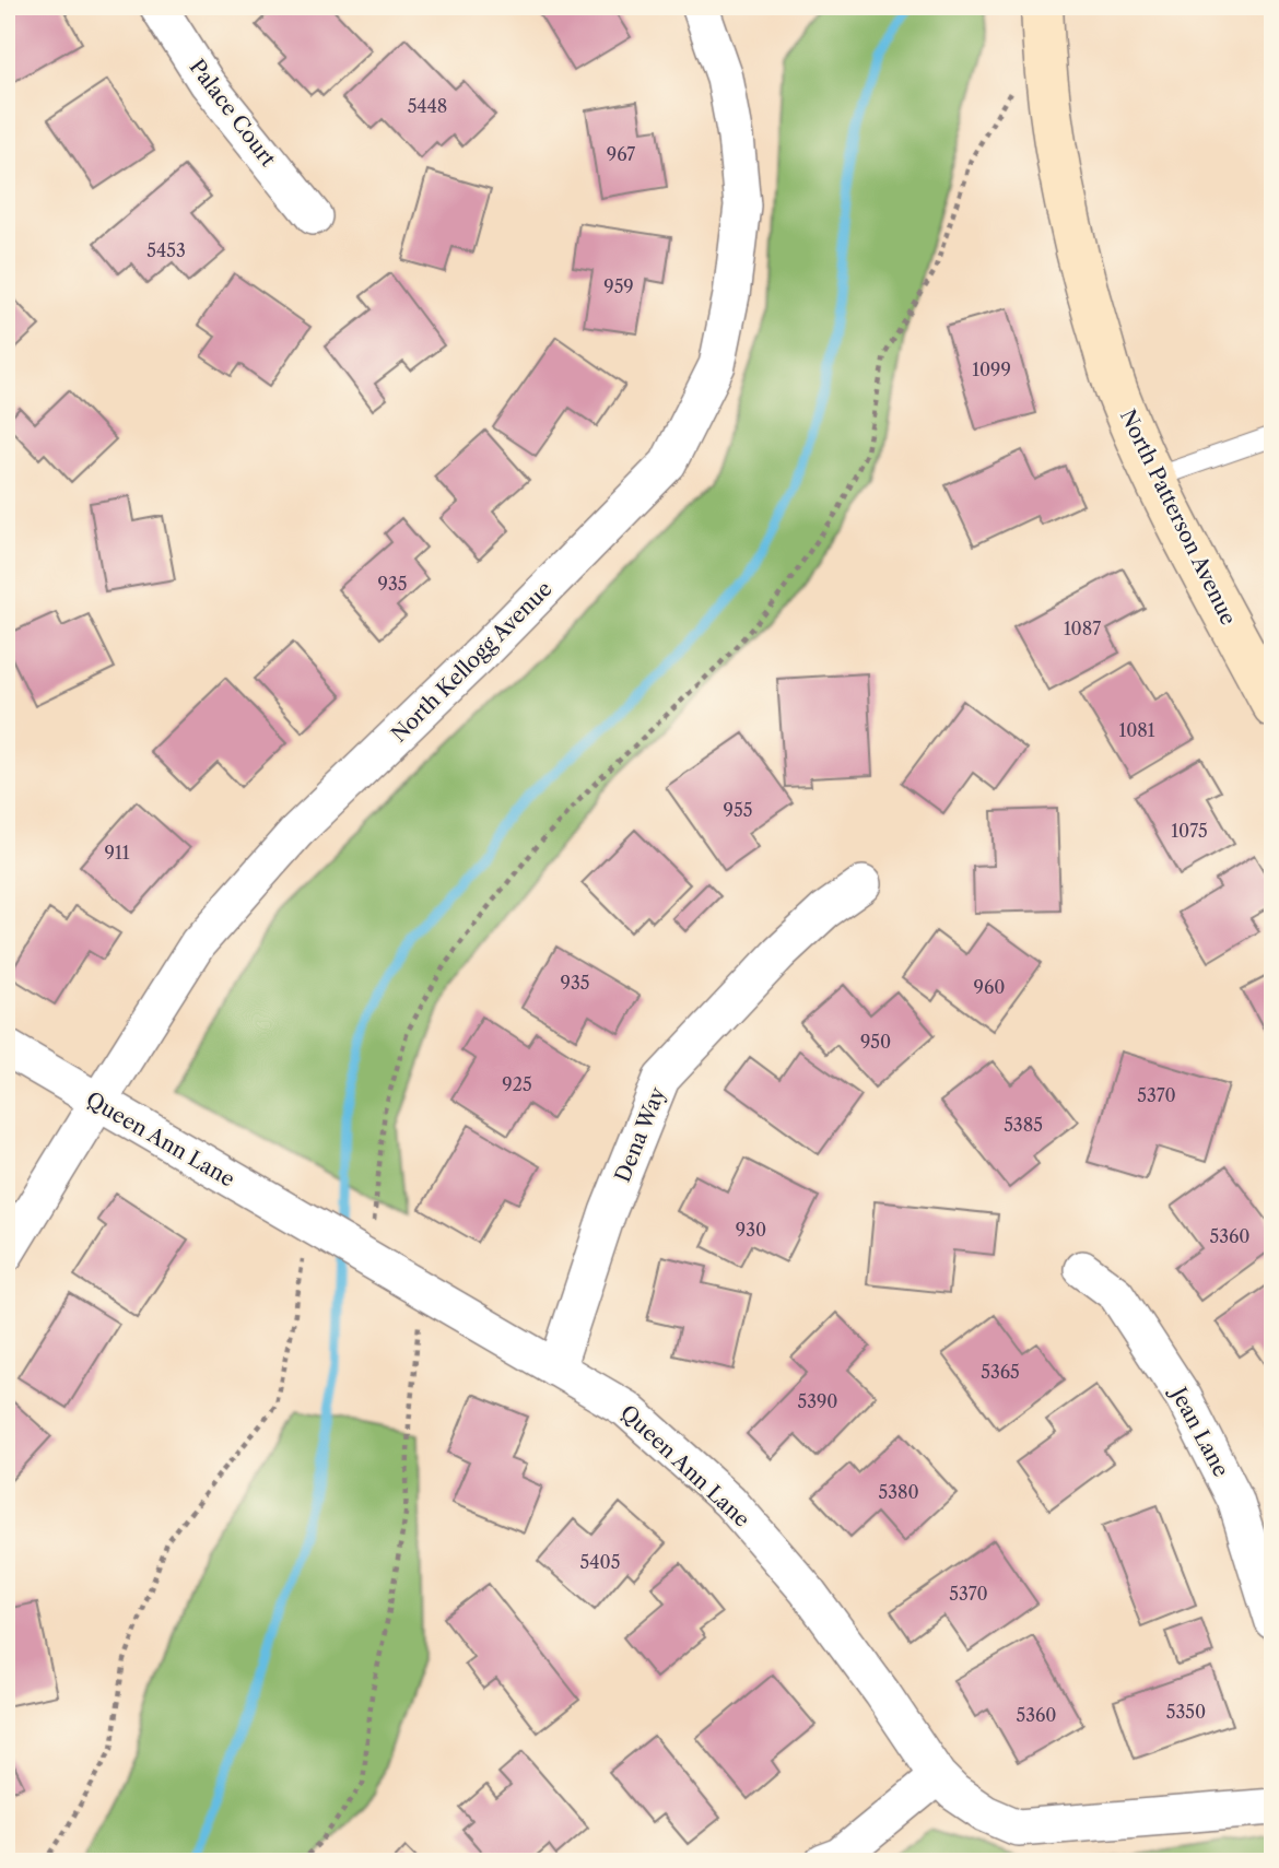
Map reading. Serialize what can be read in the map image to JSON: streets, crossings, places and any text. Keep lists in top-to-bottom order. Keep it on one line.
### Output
{"streets":{"street":["Palace Court","North Patterson Avenue","North Kellogg Avenue","Dena Way","Queen Ann Lane","Jean Lane"]},"crossings":[["North Kellogg Avenue","Queen Ann Lane"],["Dena Way","Queen Ann Lane"]],"house_numbers":["5448","967","5453","959","1099","935","1087","1081","955","1075","911","935","960","950","925","5370","5385","930","5360","5365","5390","5380","5405","5370","5350","5360"]}
